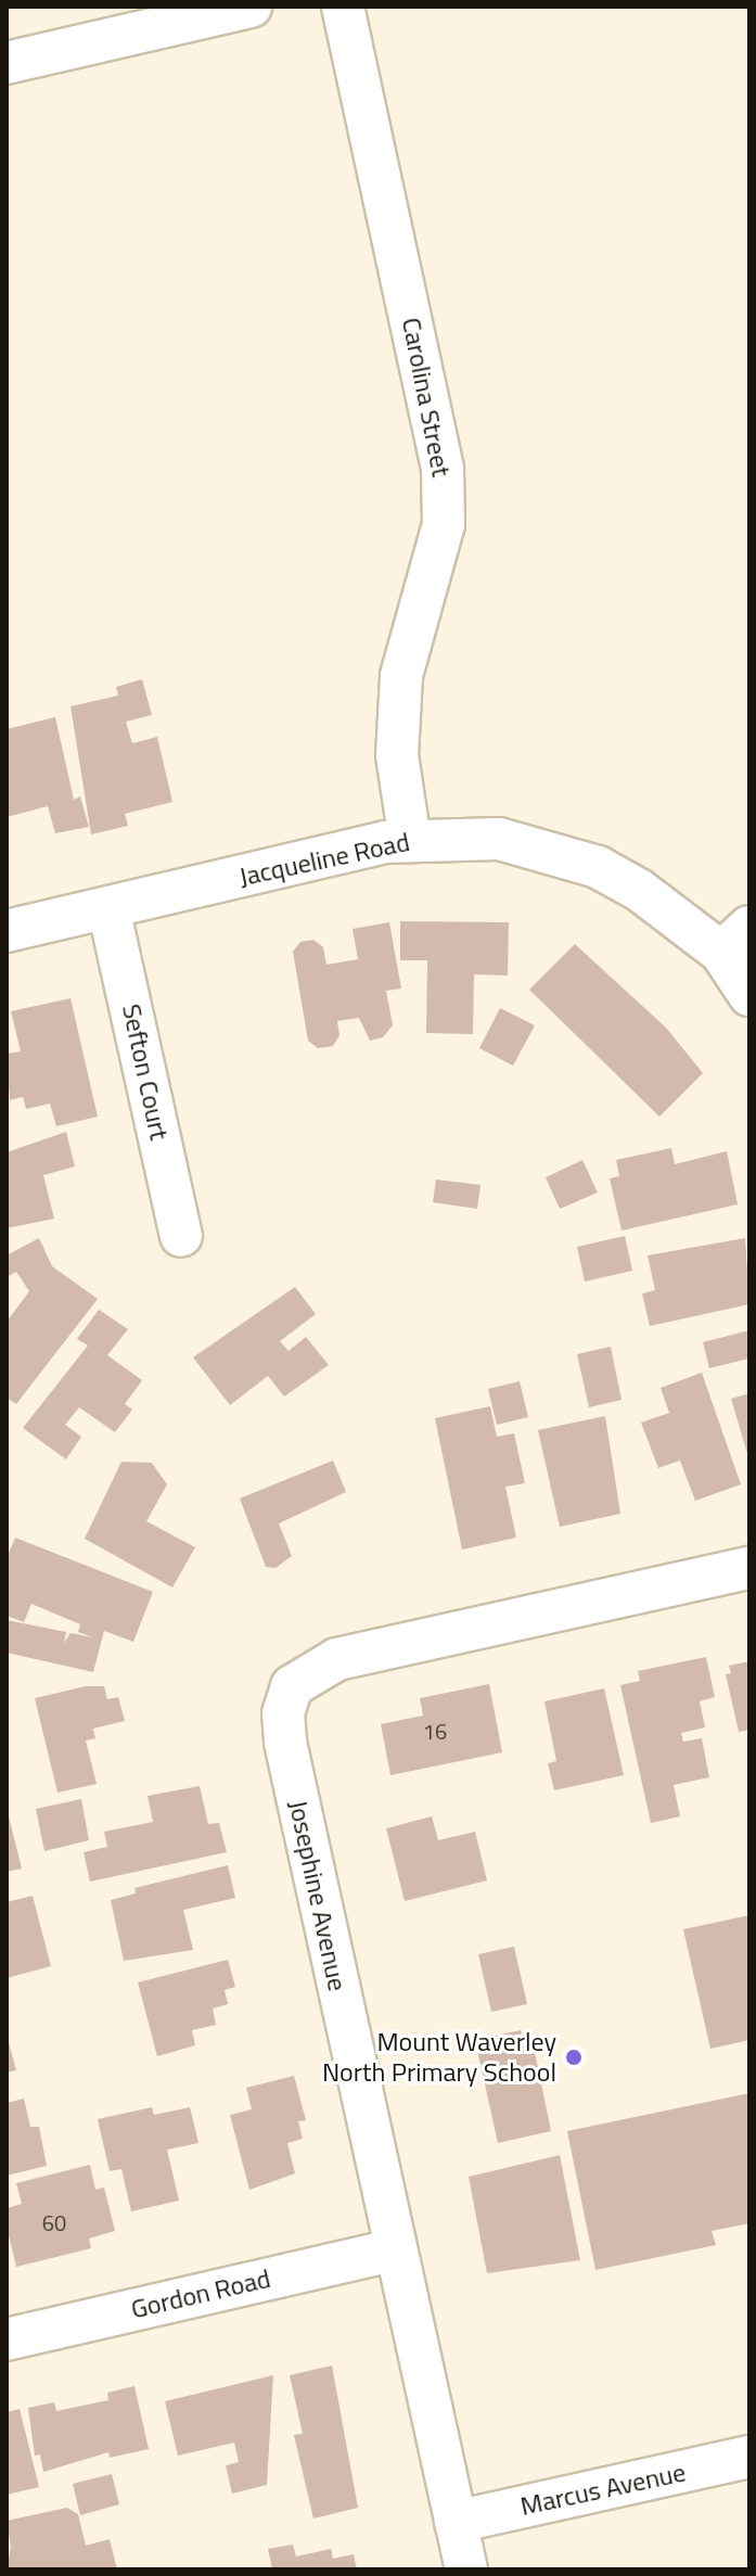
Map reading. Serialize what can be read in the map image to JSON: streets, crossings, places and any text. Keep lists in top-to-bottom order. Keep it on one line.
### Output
{"streets":{"street":["Carolina Street","Jacqueline Road","Sefton Court","Josephine Avenue","Gordon Road","Marcus Avenue"]},"crossings":[["Carolina Street","Jacqueline Road"],["Jacqueline Road","Sefton Court"],["Josephine Avenue","Gordon Road"],["Josephine Avenue","Marcus Avenue"]],"places":["Mount Waverley North Primary School"],"house_numbers":["16","60"]}
